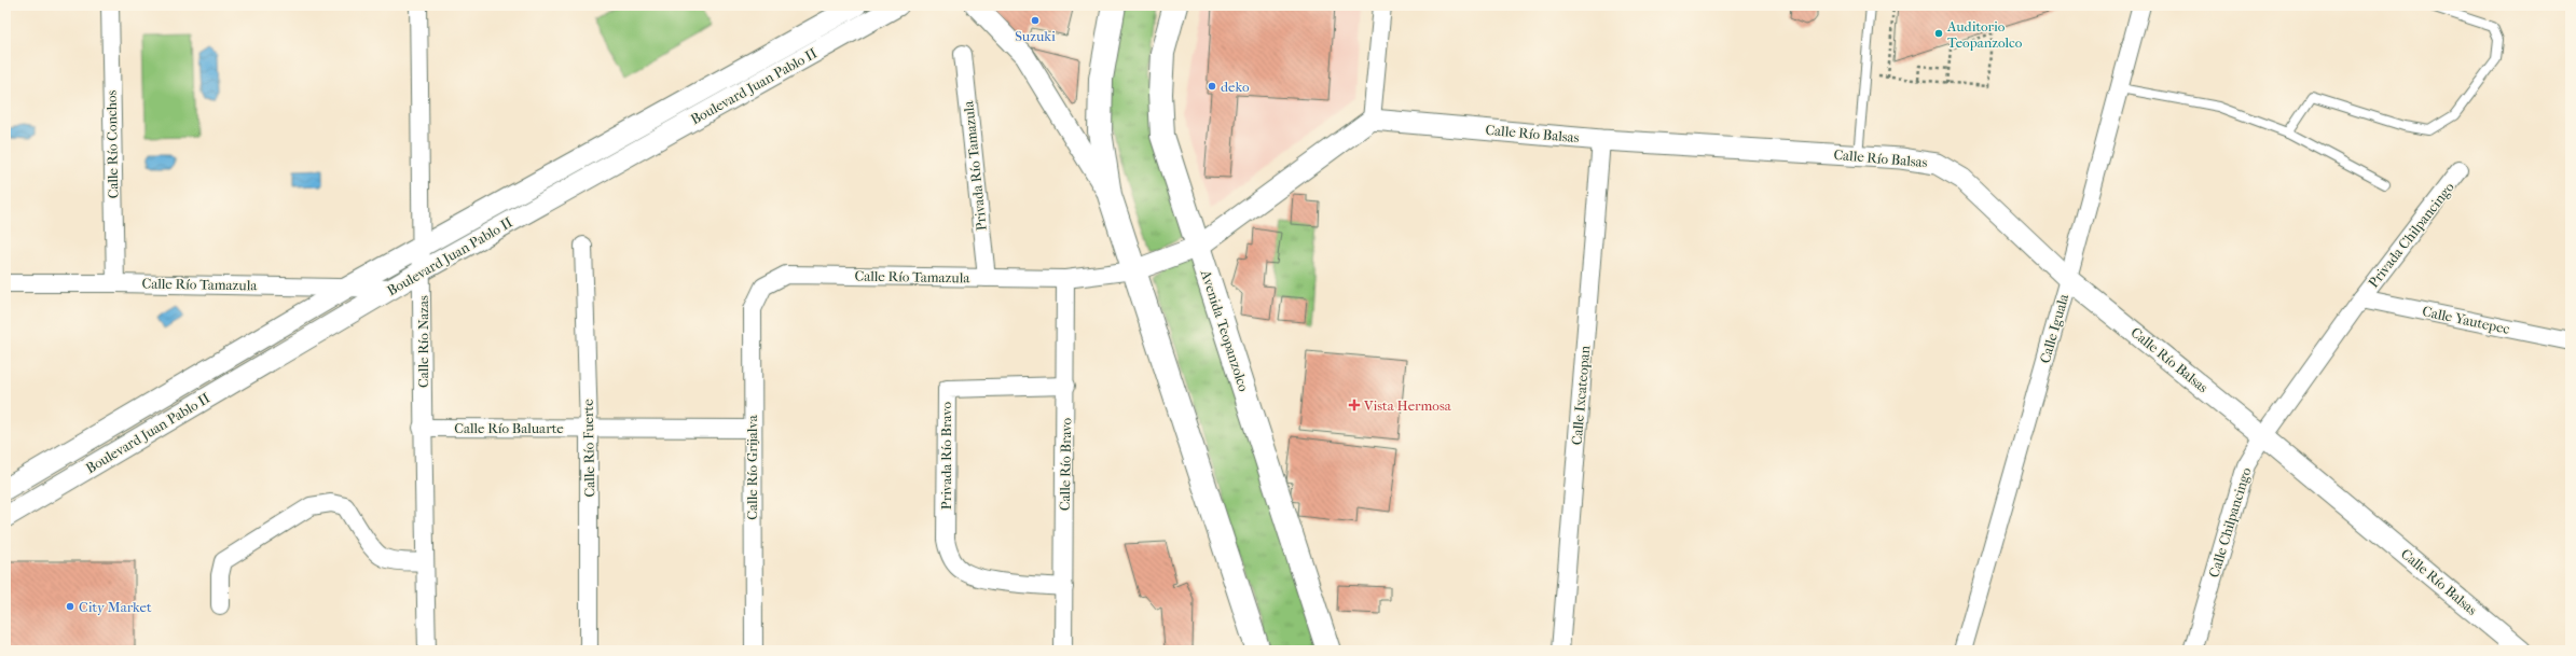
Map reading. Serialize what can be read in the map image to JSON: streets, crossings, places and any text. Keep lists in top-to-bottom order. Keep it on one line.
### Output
{"streets":{"main road":["Avenida Teopanzolco"],"street":["Boulevard Juan Pablo II","Calle Río Balsas","Calle Río Conchos","Privada Río Tamazula","Privada Chilpancingo","Calle Río Tamazula","Calle Yautepec","Calle Iguala","Calle Río Nazas","Calle Ixcateopan","Calle Río Baluarte","Calle Río Fuerte","Privada Río Bravo","Calle Río Bravo","Calle Río Grijalva","Calle Chilpancingo"]},"crossings":[["Boulevard Juan Pablo II","Calle Río Tamazula"],["Boulevard Juan Pablo II","Calle Río Nazas"],["Calle Río Balsas","Calle Iguala"],["Calle Río Balsas","Calle Ixcateopan"],["Calle Río Balsas","Calle Chilpancingo"],["Calle Río Conchos","Calle Río Tamazula"],["Privada Río Tamazula","Calle Río Tamazula"],["Privada Chilpancingo","Calle Yautepec"],["Privada Chilpancingo","Calle Chilpancingo"],["Calle Río Tamazula","Calle Río Bravo"],["Calle Río Tamazula","Calle Río Grijalva"],["Calle Yautepec","Calle Chilpancingo"],["Calle Río Nazas","Calle Río Baluarte"],["Calle Río Baluarte","Calle Río Fuerte"],["Calle Río Baluarte","Calle Río Grijalva"],["Privada Río Bravo","Calle Río Bravo"]],"places":{"other":["Suzuki","Auditorio Teopanzolco","deko","City Market"],"health":["Vista Hermosa"]}}
